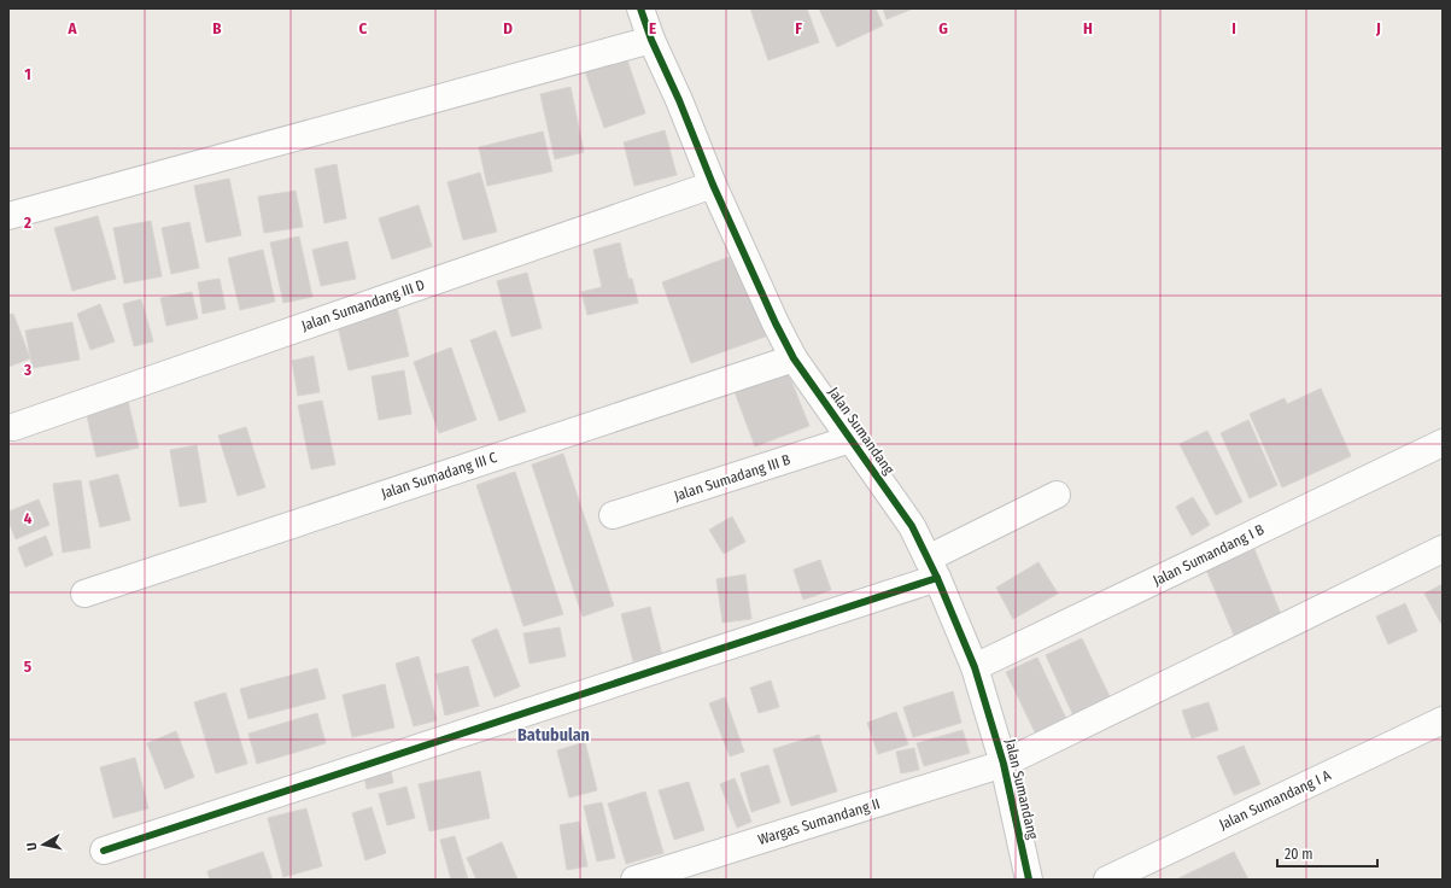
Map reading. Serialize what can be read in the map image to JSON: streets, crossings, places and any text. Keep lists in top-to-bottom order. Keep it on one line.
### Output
{"streets":{"street":["Jalan Sumandang III D","Jalan Sumandang","Jalan Sumadang III C","Jalan Sumadang III B","Jalan Sumandang I B","Jalan Sumandang I A","Wargas Sumandang II"]},"crossings":[["Jalan Sumandang III D","Jalan Sumandang"],["Jalan Sumandang","Jalan Sumadang III C"],["Jalan Sumandang","Jalan Sumadang III B"],["Jalan Sumandang","Jalan Sumandang I B"],["Jalan Sumandang","Wargas Sumandang II"]],"districts":["Batubulan"],"scale_bar":"20 m","north":"left","grid":{"columns":["A","B","C","D","E","F","G","H","I","J"],"rows":["1","2","3","4","5"]}}
